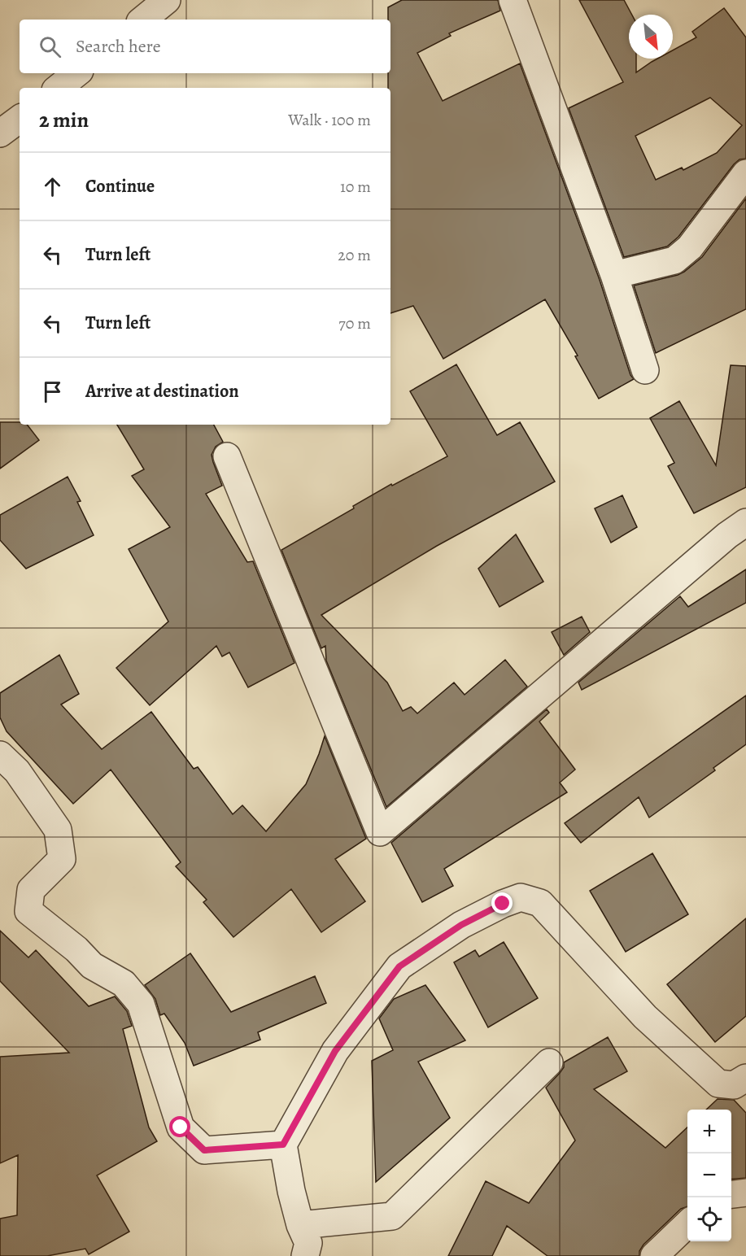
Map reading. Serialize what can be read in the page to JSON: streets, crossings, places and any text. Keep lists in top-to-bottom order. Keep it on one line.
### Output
{"north":"bottom right","page":{"search":"Search here","heading":["2 min","Walk · 100 m"],"list":[["Continue","10 m"],["Turn left","20 m"],["Turn left","70 m"],"Arrive at destination"],"map_buttons":["+","−"]}}
